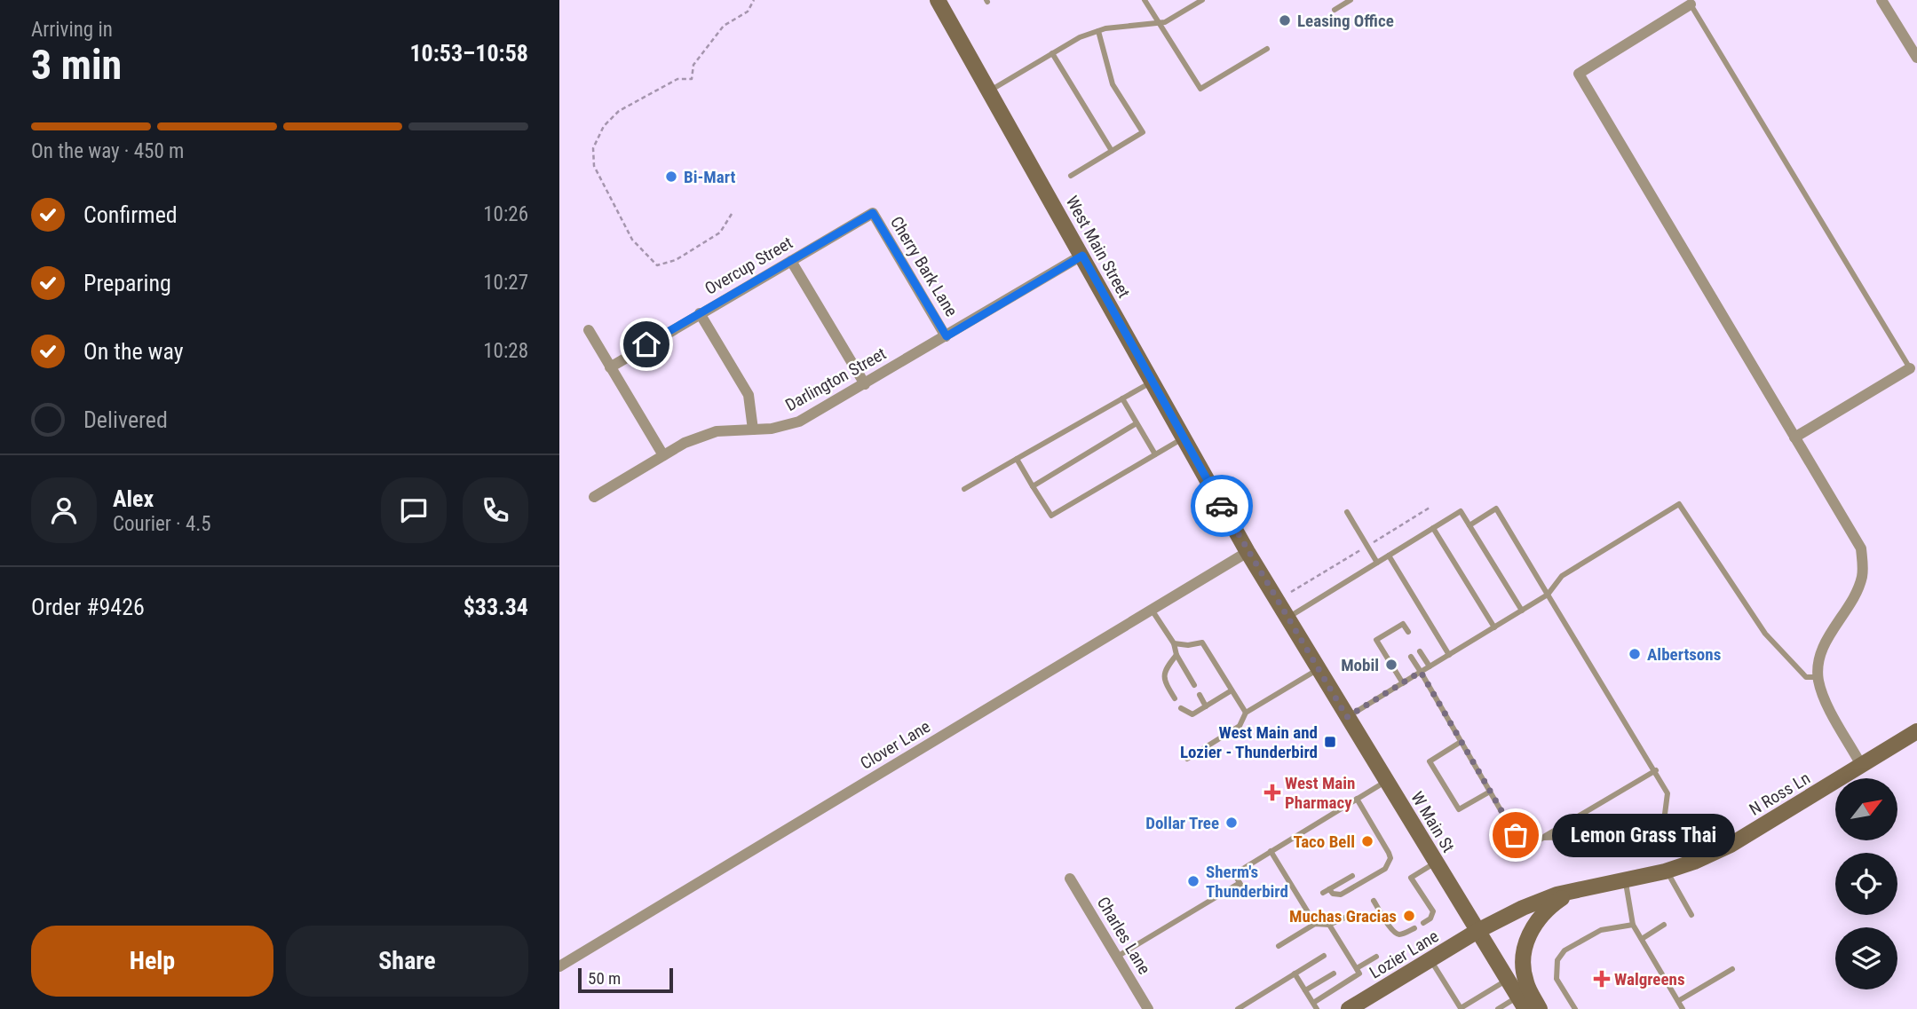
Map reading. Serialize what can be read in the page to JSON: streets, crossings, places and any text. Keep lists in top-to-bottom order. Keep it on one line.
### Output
{"streets":{"main road":["West Main Street","N Ross Ln","W Main St","Lozier Lane"],"street":["Overcup Street","Cherry Bark Lane","Darlington Street","Clover Lane","Charles Lane"]},"crossings":[["West Main Street","Darlington Street"],["West Main Street","Clover Lane"],["Overcup Street","Cherry Bark Lane"],["Cherry Bark Lane","Darlington Street"],["N Ross Ln","W Main St"],["N Ross Ln","Lozier Lane"],["W Main St","Lozier Lane"]],"places":{"other":["Leasing Office","Bi-Mart","Albertsons","Mobil","Dollar Tree","Lemon Grass Thai","Taco Bell","Sherm's Thunderbird","Muchas Gracias"],"transit":["West Main and Lozier - Thunderbird"],"health":["West Main Pharmacy","Walgreens"]},"scale_bar":"50 m","north":"top right","page":{"heading":["3 min","Arriving in","10:53–10:58"],"panel":["Alex","Courier · 4.5","Order #9426","$33.34"],"bar":"On the way · 450 m","list":[["Confirmed","10:26"],["Preparing","10:27"],["On the way","10:28"],"Delivered"],"bubble":"Lemon Grass Thai","buttons":["Help","Share"],"scale":"50 m"}}
